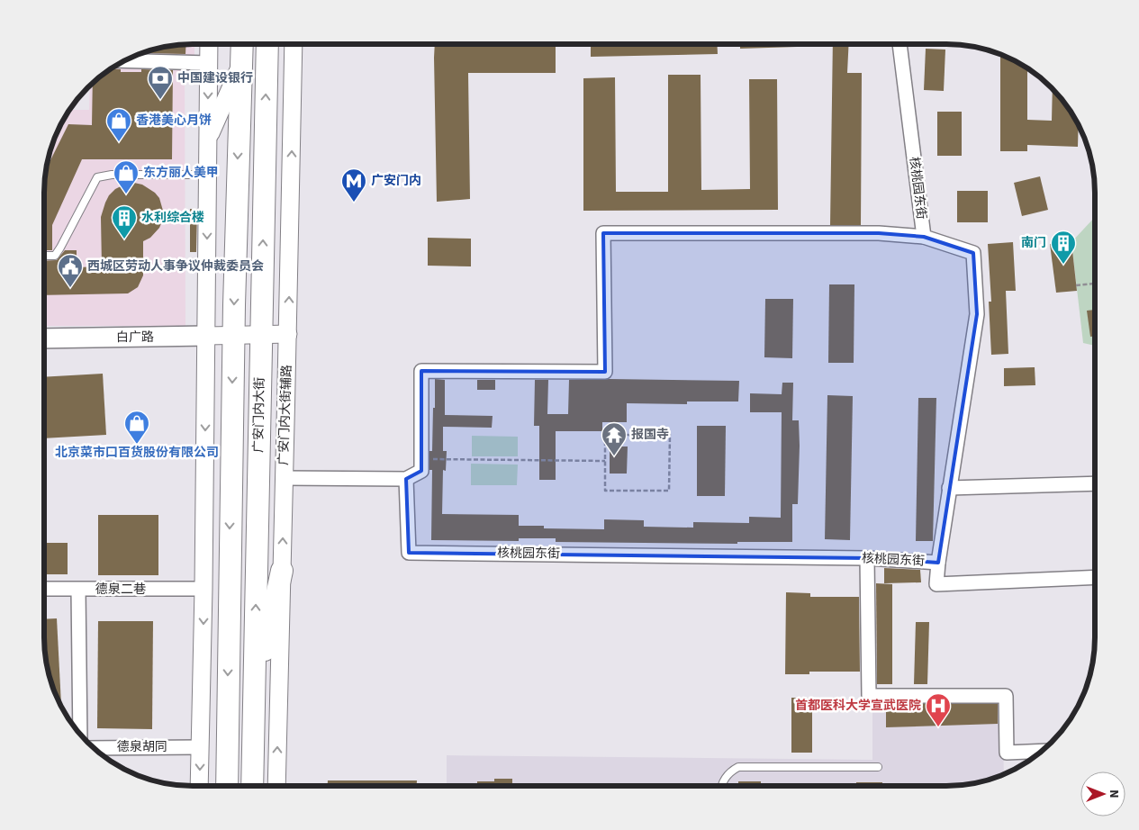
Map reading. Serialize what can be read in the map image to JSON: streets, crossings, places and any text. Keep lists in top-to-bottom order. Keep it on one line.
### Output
{"streets":{"main road":["白广路","广安门内大街"],"street":["核桃园东街","广安门内大街辅路","德泉二巷","德泉胡同"]},"crossings":[["白广路","广安门内大街"],["白广路","广安门内大街辅路"]],"places":{"bank":["中国建设银行"],"shop":["香港美心月饼","东方丽人美甲","北京菜市口百货股份有限公司"],"metro station":["广安门内"],"building":["水利综合楼","南门"],"public building":["西城区劳动人事争议仲裁委员会"],"temple":["报国寺"],"hospital":["首都医科大学宣武医院"]},"north":"right"}
